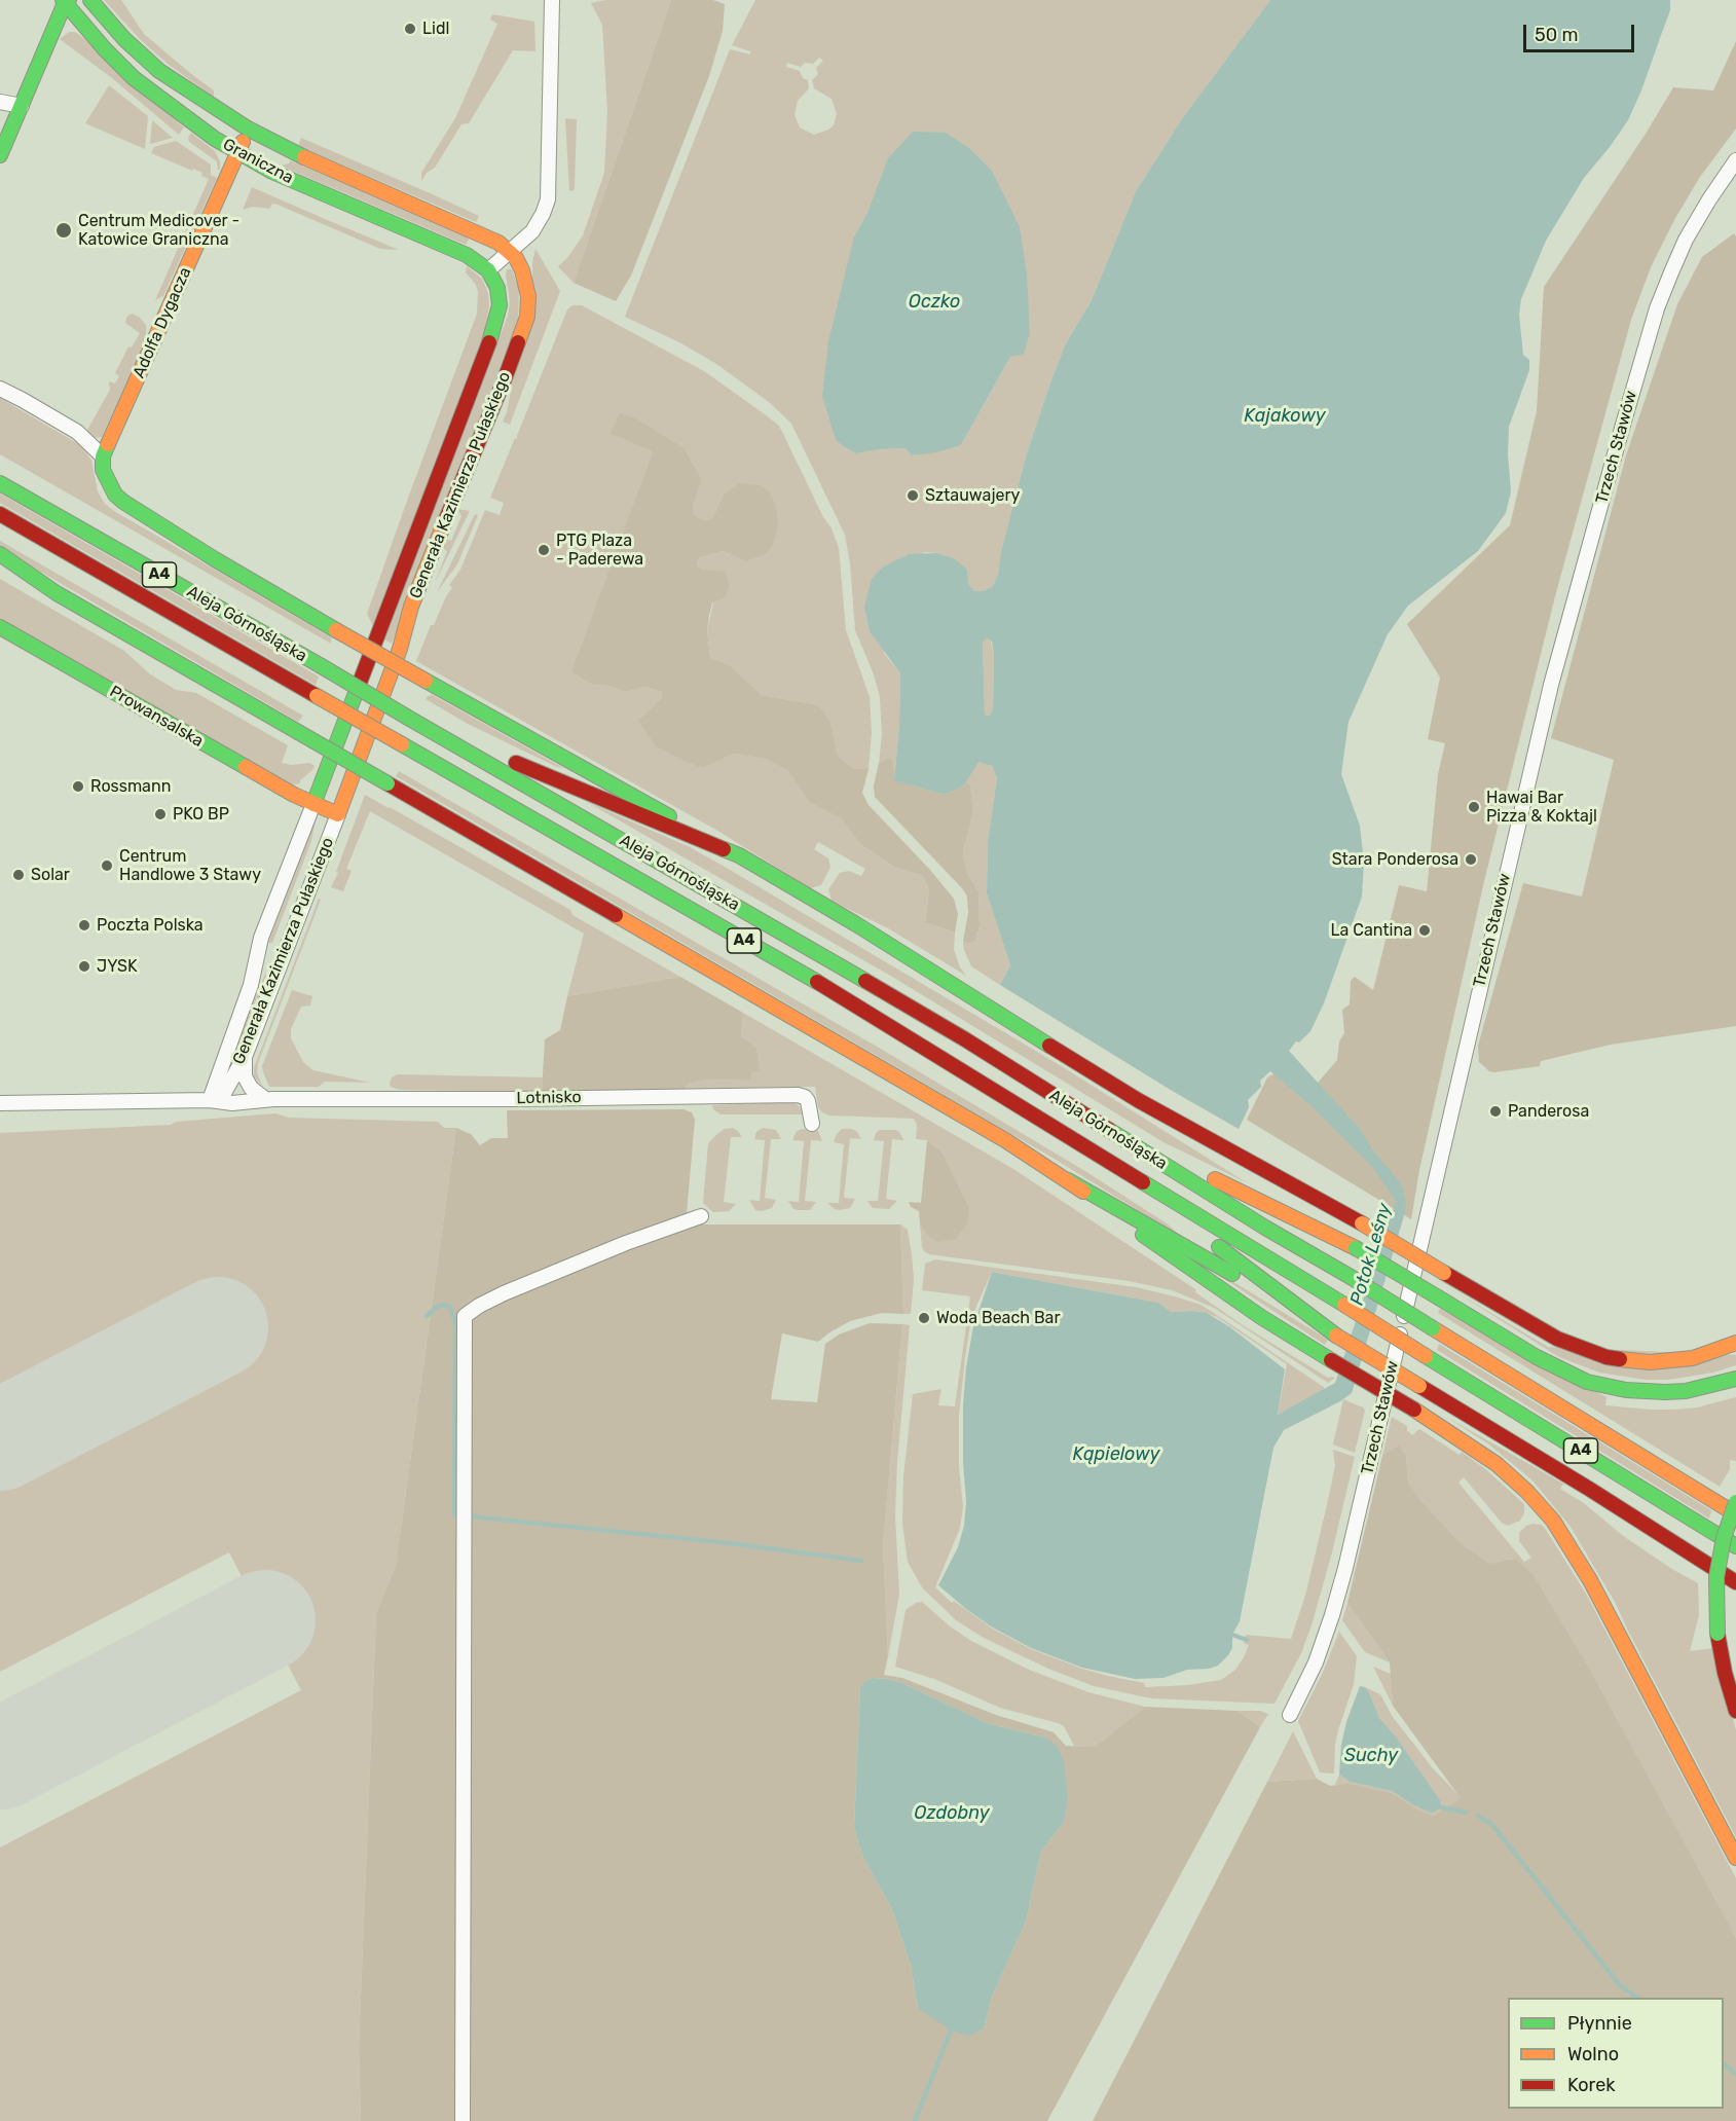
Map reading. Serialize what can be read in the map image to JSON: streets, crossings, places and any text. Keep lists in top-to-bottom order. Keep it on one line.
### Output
{"streets":{"main road":["Graniczna","Adolfa Dygacza","Generała Kazimierza Pułaskiego","A4","Aleja Górnośląska","Prowansalska"],"street":["Trzech Stawów","Lotnisko"]},"crossings":[["Graniczna","Adolfa Dygacza"],["Graniczna","Generała Kazimierza Pułaskiego"],["Generała Kazimierza Pułaskiego","Prowansalska"],["Generała Kazimierza Pułaskiego","Lotnisko"]],"water":["Oczko","Kajakowy","Potok Leśny","Kąpielowy","Suchy","Ozdobny"],"places":["Lidl","Centrum Medicover - Katowice Graniczna","Sztauwajery","PTG Plaza - Paderewa","Rossmann","Hawai Bar Pizza & Koktajl","PKO BP","Stara Ponderosa","Centrum Handlowe 3 Stawy","Solar","Poczta Polska","La Cantina","JYSK","Panderosa","Woda Beach Bar"],"legend":["Płynnie","Wolno","Korek"],"scale_bar":"50 m"}
